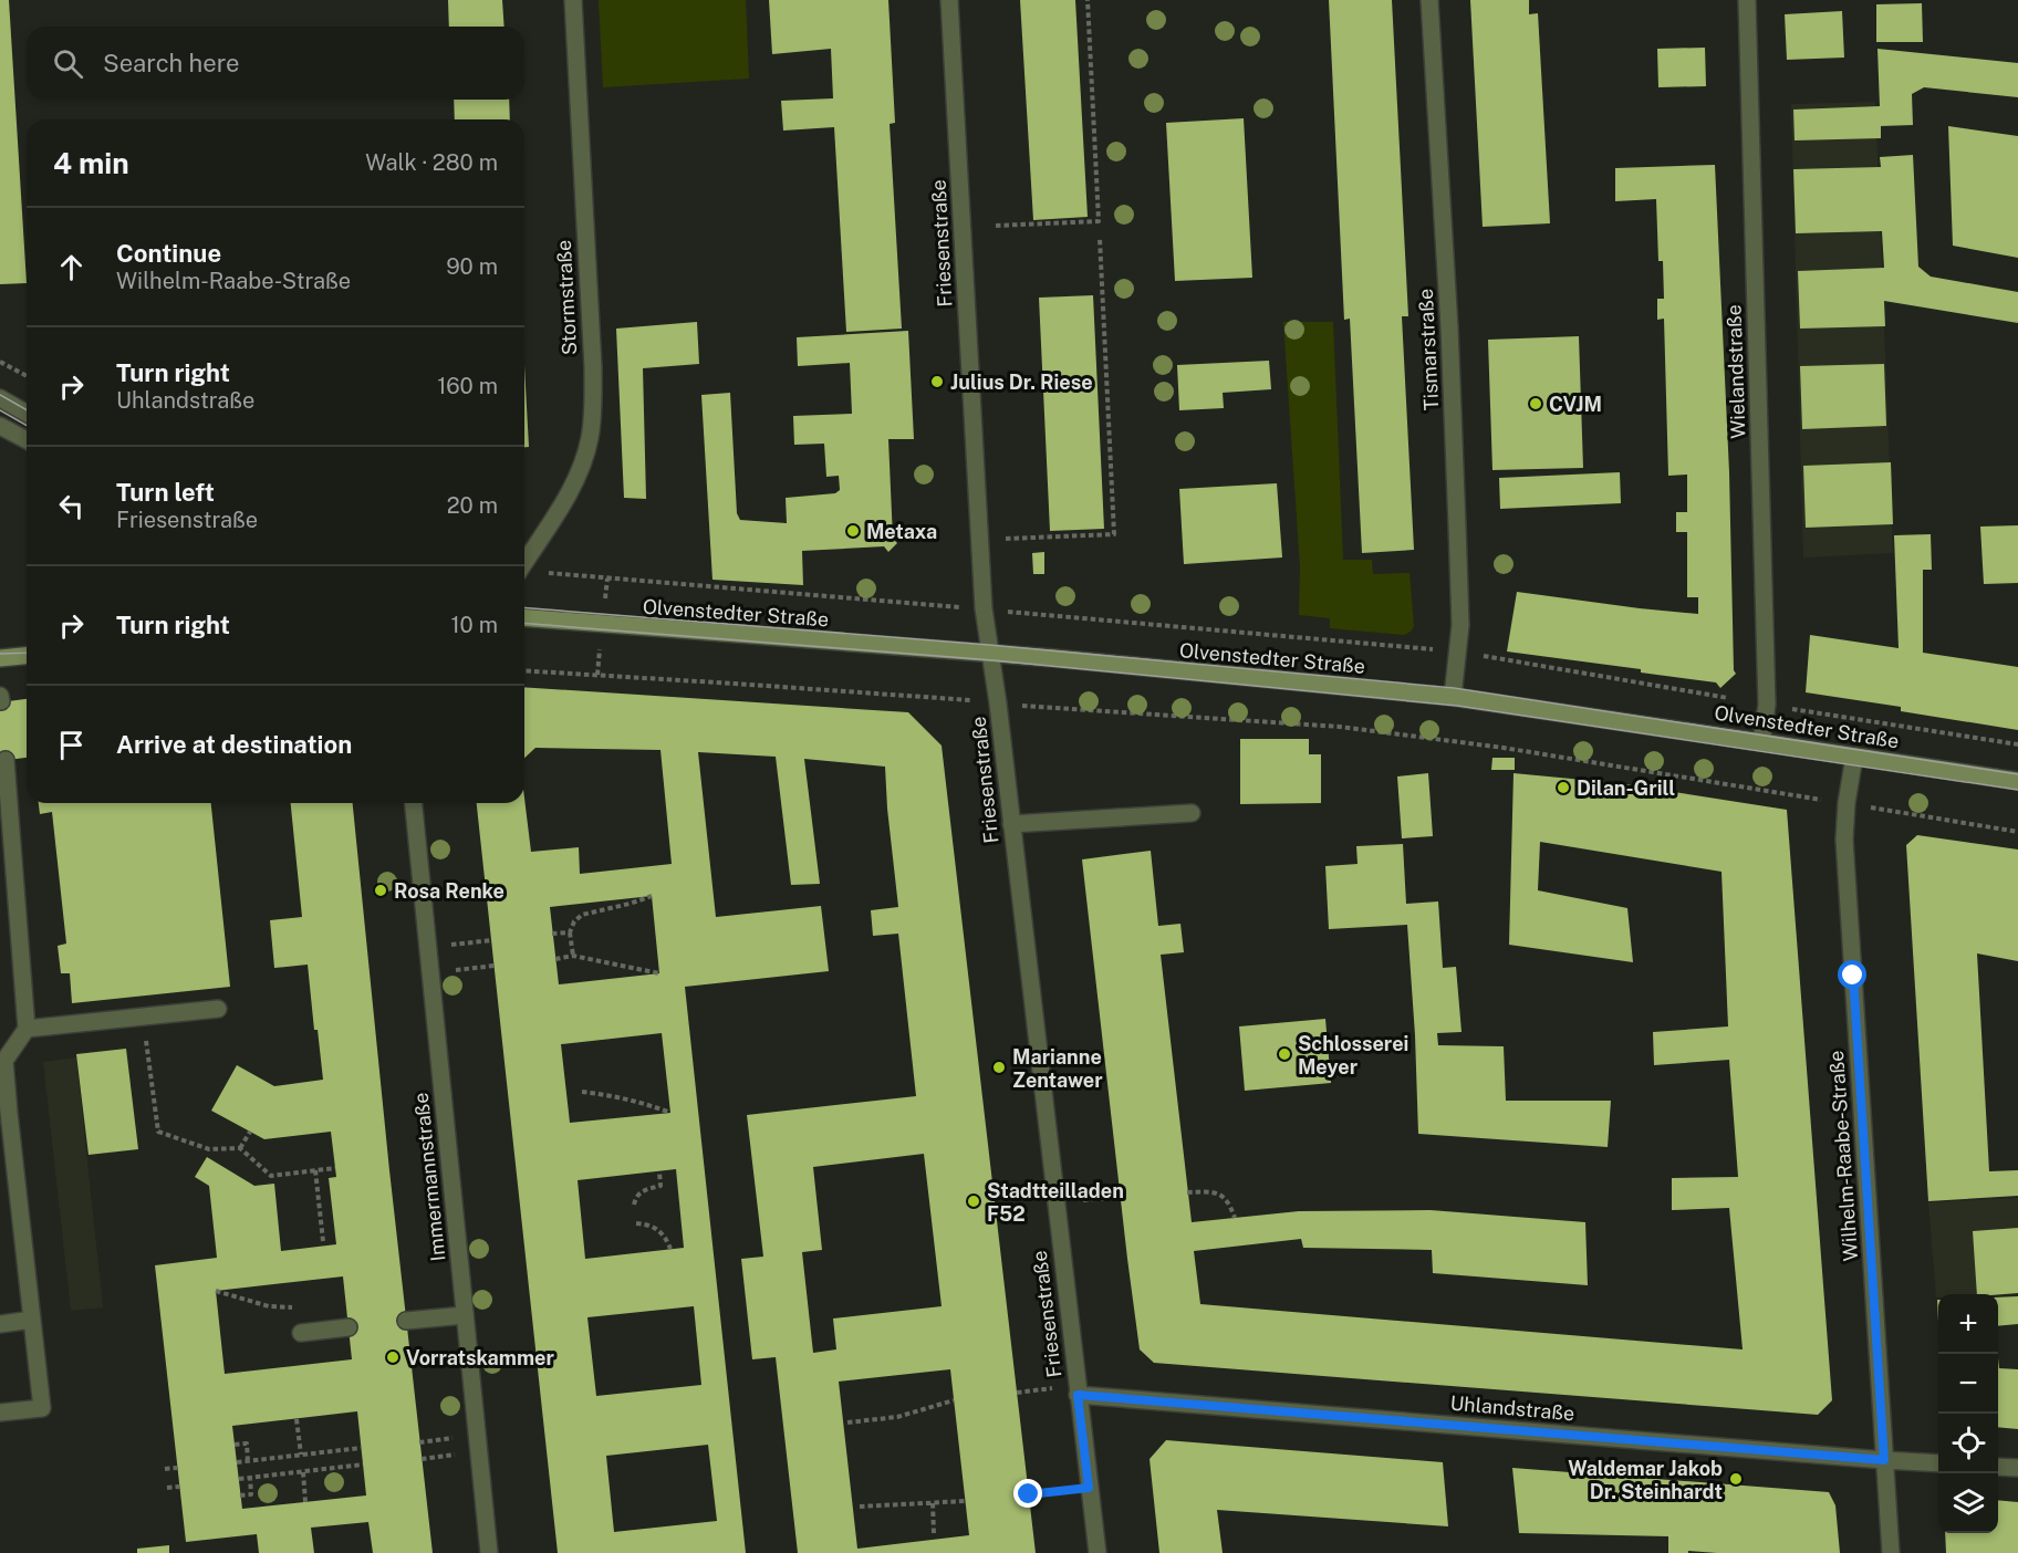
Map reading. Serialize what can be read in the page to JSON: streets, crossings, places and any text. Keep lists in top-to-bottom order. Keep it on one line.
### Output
{"streets":{"street":["Friesenstraße","Stormstraße","Tismarstraße","Wielandstraße","Olvenstedter Straße","Wilhelm-Raabe-Straße","Immermannstraße","Uhlandstraße"]},"crossings":[["Friesenstraße","Olvenstedter Straße"],["Friesenstraße","Uhlandstraße"],["Tismarstraße","Olvenstedter Straße"],["Wielandstraße","Olvenstedter Straße"],["Olvenstedter Straße","Wilhelm-Raabe-Straße"],["Wilhelm-Raabe-Straße","Uhlandstraße"]],"places":["Julius Dr. Riese","CVJM","Metaxa","Dilan-Grill","Rosa Renke","Schlosserei Meyer","Marianne Zentawer","Stadtteilladen F52","Vorratskammer","Waldemar Jakob Dr. Steinhardt"],"page":{"search":"Search here","heading":["4 min","Walk · 280 m"],"list":[["Continue","Wilhelm-Raabe-Straße","90 m"],["Turn right","Uhlandstraße","160 m"],["Turn left","Friesenstraße","20 m"],["Turn right","10 m"],"Arrive at destination"],"map_buttons":["+","−"]}}
